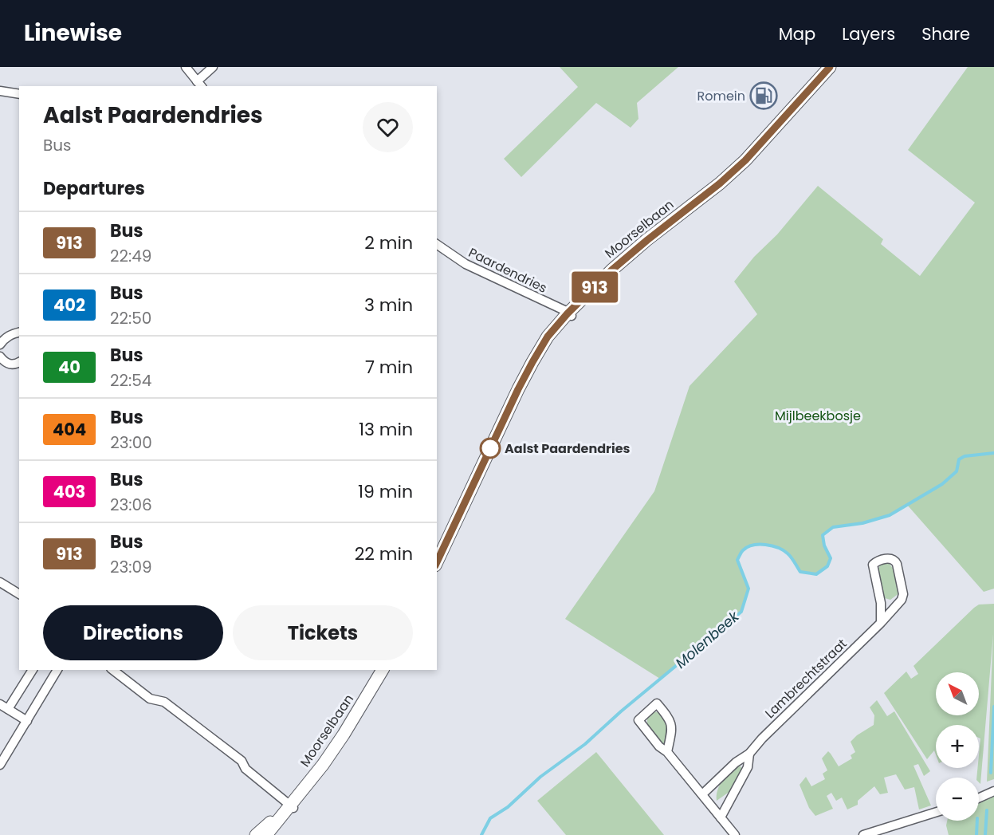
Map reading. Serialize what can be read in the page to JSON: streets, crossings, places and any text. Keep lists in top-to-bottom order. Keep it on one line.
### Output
{"streets":{"main road":["Moorselbaan"],"street":["Paardendries","Lambrechtstraat"]},"crossings":[["Moorselbaan","Paardendries"]],"water":["Molenbeek"],"parks":["Mijlbeekbosje"],"places":{"fuel station":["Romein"],"other":["Aalst Paardendries"]},"lines":["bus line 913"],"north":"top left","page":{"header":"Linewise","nav":["Map","Layers","Share"],"on_map":"913","heading":[["Aalst Paardendries","Bus"],"Departures"],"list":[{"mark":"913","name":"Bus","note":"22:49","value":"2 min"},{"mark":"402","name":"Bus","note":"22:50","value":"3 min"},{"mark":"40","name":"Bus","note":"22:54","value":"7 min"},{"mark":"404","name":"Bus","note":"23:00","value":"13 min"},{"mark":"403","name":"Bus","note":"23:06","value":"19 min"},{"mark":"913","name":"Bus","note":"23:09","value":"22 min"}],"buttons":["Directions","Tickets"],"map_buttons":["+","−"]}}
